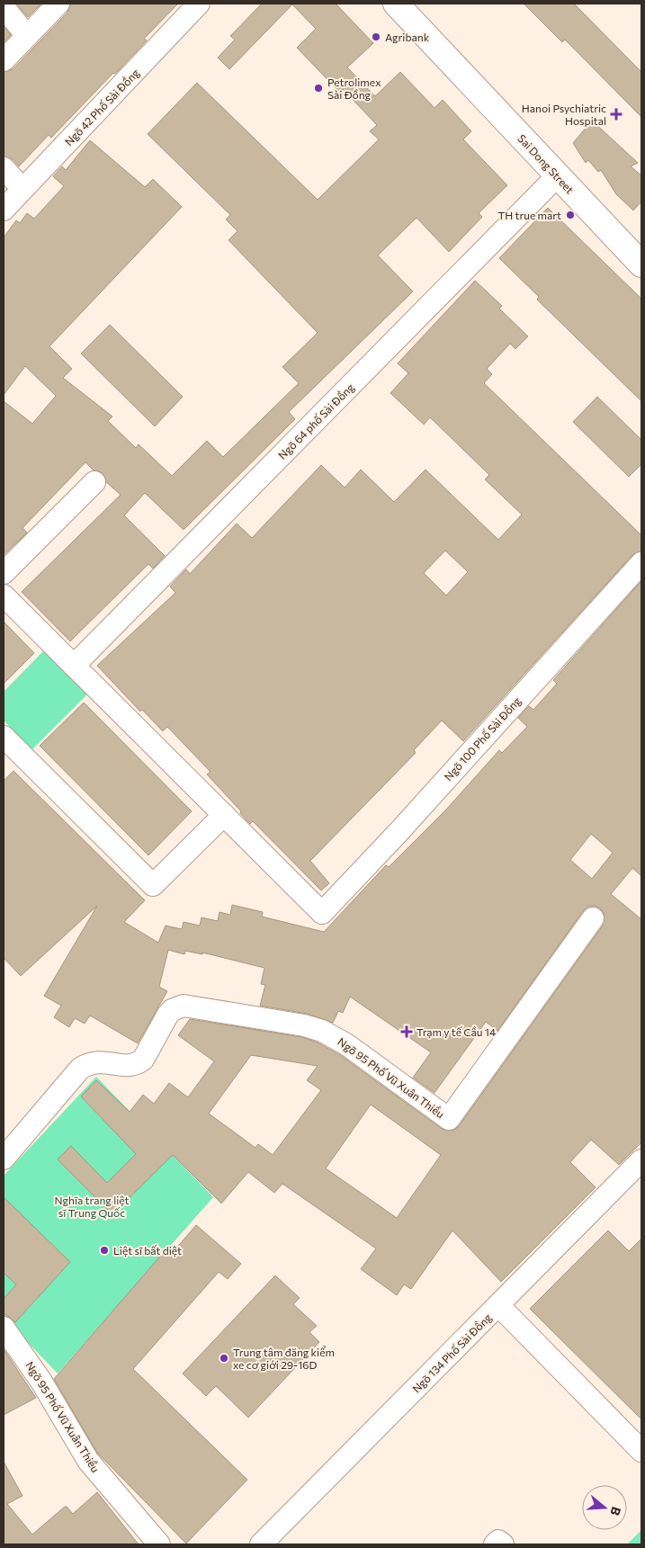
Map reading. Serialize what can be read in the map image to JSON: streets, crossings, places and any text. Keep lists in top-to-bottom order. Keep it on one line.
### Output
{"streets":{"street":["Ngõ 42 Phố Sài Đồng","Sai Dong Street","Ngõ 64 phố Sài Đồng","Ngõ 100 Phố Sài Đồng","Ngõ 95 Phố Vũ Xuân Thiều","Ngõ 134 Phố Sài Đồng"]},"crossings":[["Sai Dong Street","Ngõ 64 phố Sài Đồng"]],"parks":["Nghĩa trang liệt sĩ Trung Quốc"],"places":{"other":["Agribank","Petrolimex Sài Đồng","TH true mart","Liệt sĩ bất diệt","Trung tâm đăng kiểm xe cơ giới 29-16D"],"health":["Hanoi Psychiatric Hospital","Trạm y tế Cầu 14"]},"north":"right"}
